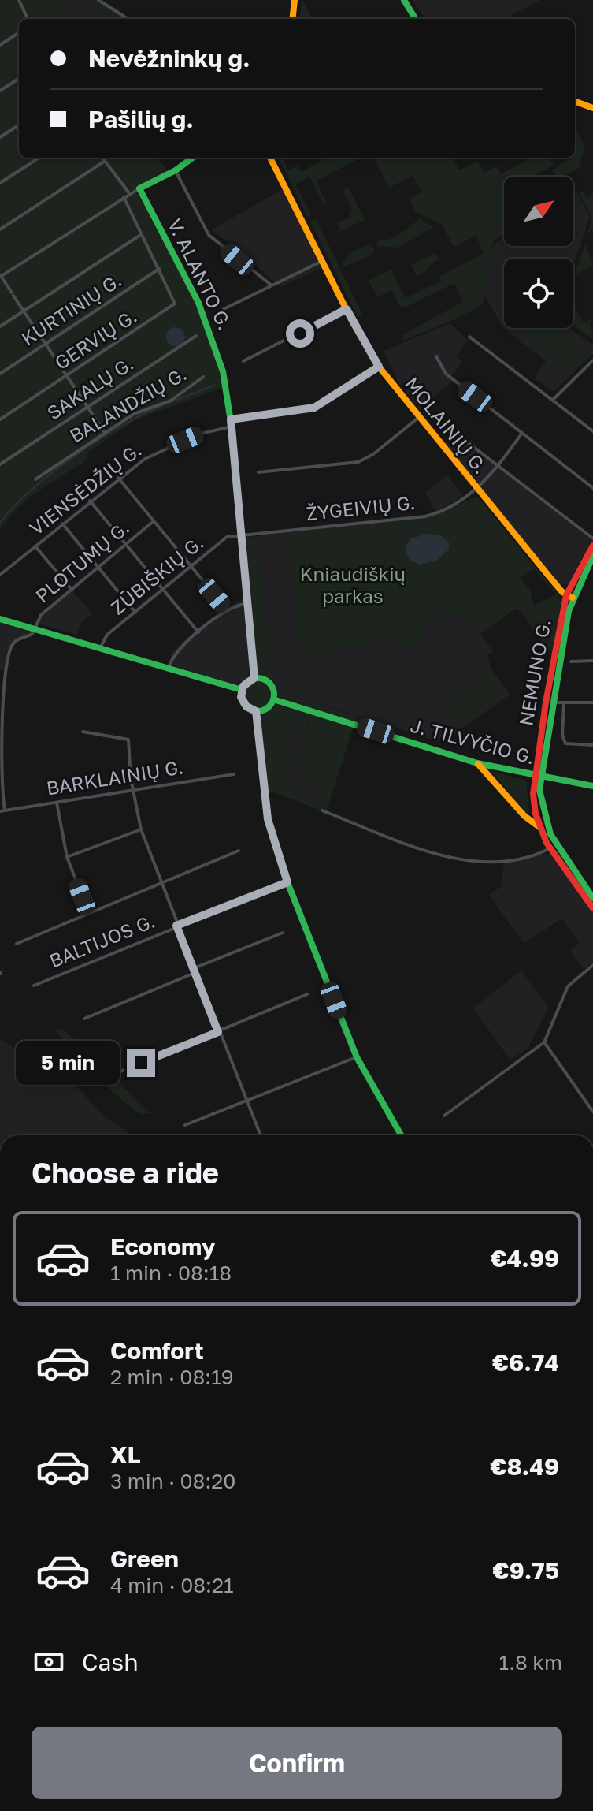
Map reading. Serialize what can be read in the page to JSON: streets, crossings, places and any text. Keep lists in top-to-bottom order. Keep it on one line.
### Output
{"streets":{"main road":["V. ALANTO G.","MOLAINIŲ G.","NEMUNO G.","J. TILVYČIO G."],"street":["KURTINIŲ G.","GERVIŲ G.","SAKALŲ G.","BALANDŽIŲ G.","VIENSĖDŽIŲ G.","ŽYGEIVIŲ G.","PLOTUMŲ G.","ZŪBIŠKIŲ G.","BARKLAINIŲ G.","BALTIJOS G."]},"crossings":[["V. ALANTO G.","VIENSĖDŽIŲ G."],["V. ALANTO G.","ŽYGEIVIŲ G."],["V. ALANTO G.","ZŪBIŠKIŲ G."],["V. ALANTO G.","J. TILVYČIO G."],["KURTINIŲ G.","GERVIŲ G."],["MOLAINIŲ G.","VIENSĖDŽIŲ G."],["MOLAINIŲ G.","ŽYGEIVIŲ G."],["MOLAINIŲ G.","NEMUNO G."],["ŽYGEIVIŲ G.","ZŪBIŠKIŲ G."],["PLOTUMŲ G.","BARKLAINIŲ G."],["NEMUNO G.","J. TILVYČIO G."]],"parks":["Kniaudiškių parkas"],"north":"top right","page":{"banner":["Nevėžninkų g.","Pašilių g."],"bubble":"5 min","heading":"Choose a ride","list":[{"name":"Economy","note":"1 min · 08:18","value":"€4.99"},{"name":"Comfort","note":"2 min · 08:19","value":"€6.74"},{"name":"XL","note":"3 min · 08:20","value":"€8.49"},{"name":"Green","note":"4 min · 08:21","value":"€9.75"}],"pay":["Cash","1.8 km"],"buttons":"Confirm"}}
